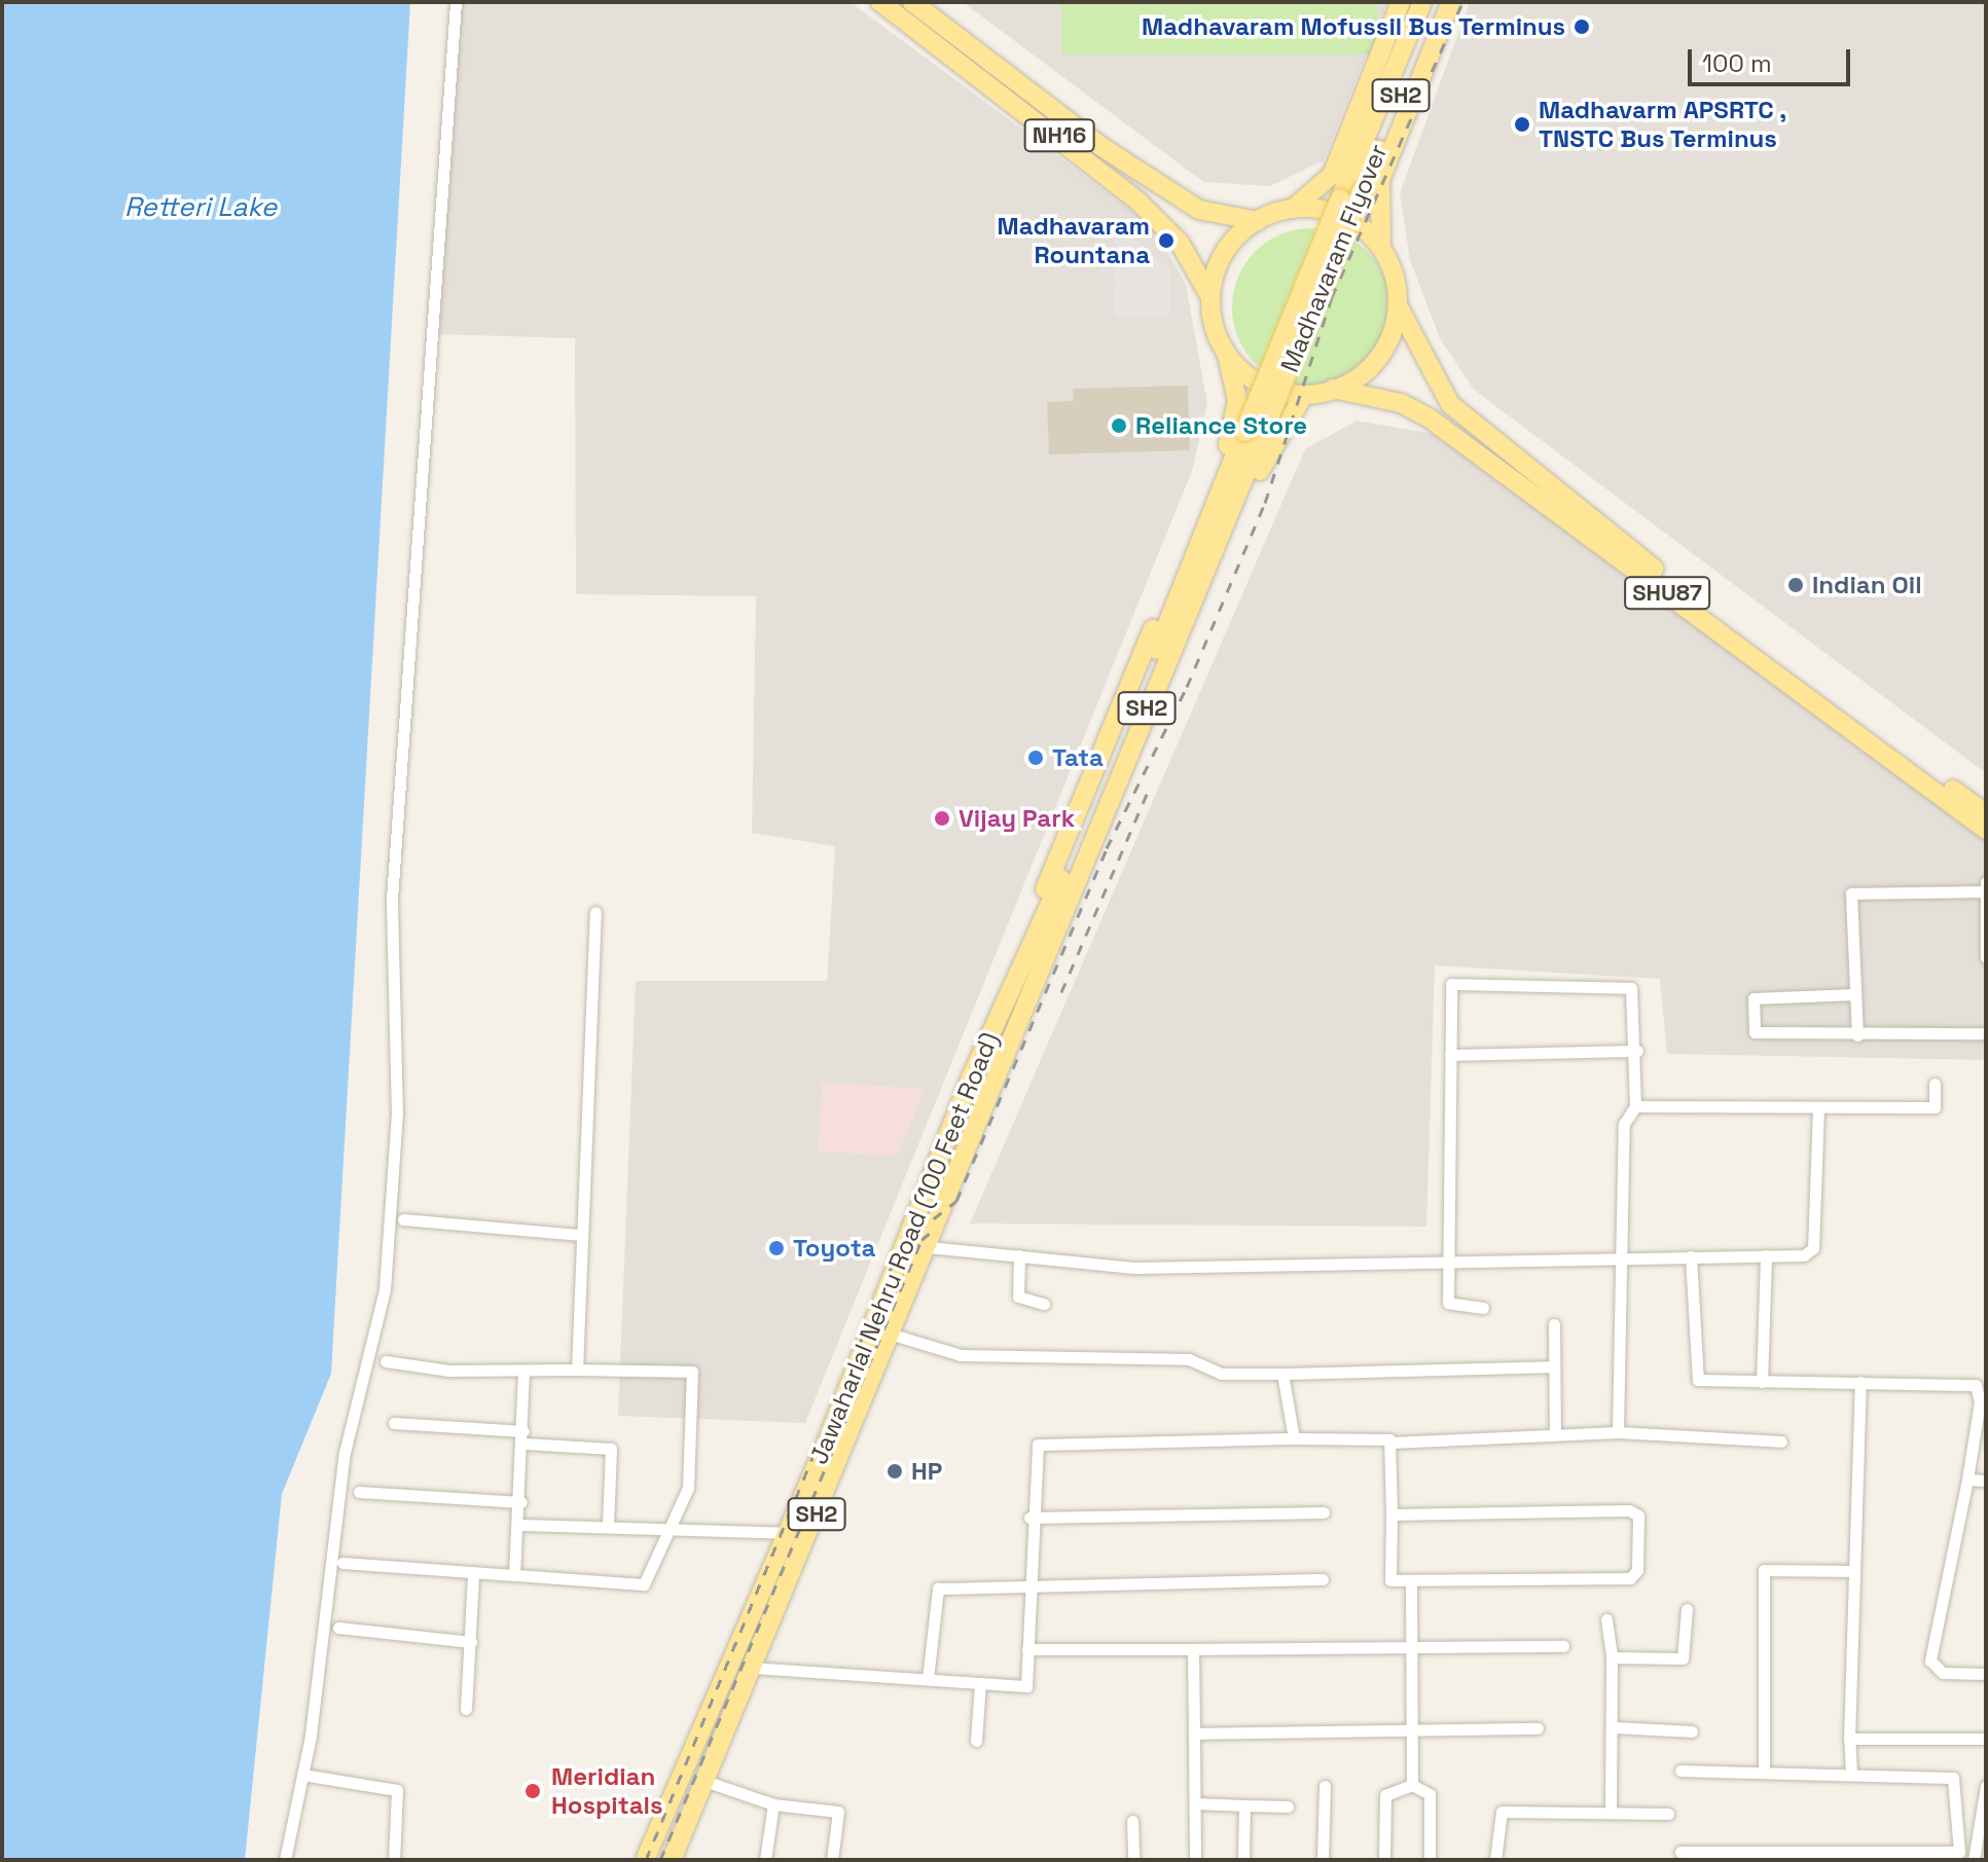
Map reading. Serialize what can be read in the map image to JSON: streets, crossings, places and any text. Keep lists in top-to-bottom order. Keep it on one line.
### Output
{"streets":{"main road":["SH2","NH16","Madhavaram Flyover","SHU87","Jawaharlal Nehru Road (100 Feet Road)"]},"crossings":[["NH16","SHU87"],["Madhavaram Flyover","Jawaharlal Nehru Road (100 Feet Road)"]],"water":["Retteri Lake"],"places":["Madhavaram Mofussil Bus Terminus","Madhavarm APSRTC , TNSTC Bus Terminus","Madhavaram Rountana","Reliance Store","Indian Oil","Tata","Vijay Park","Toyota","HP","Meridian Hospitals"],"scale_bar":"100 m"}
